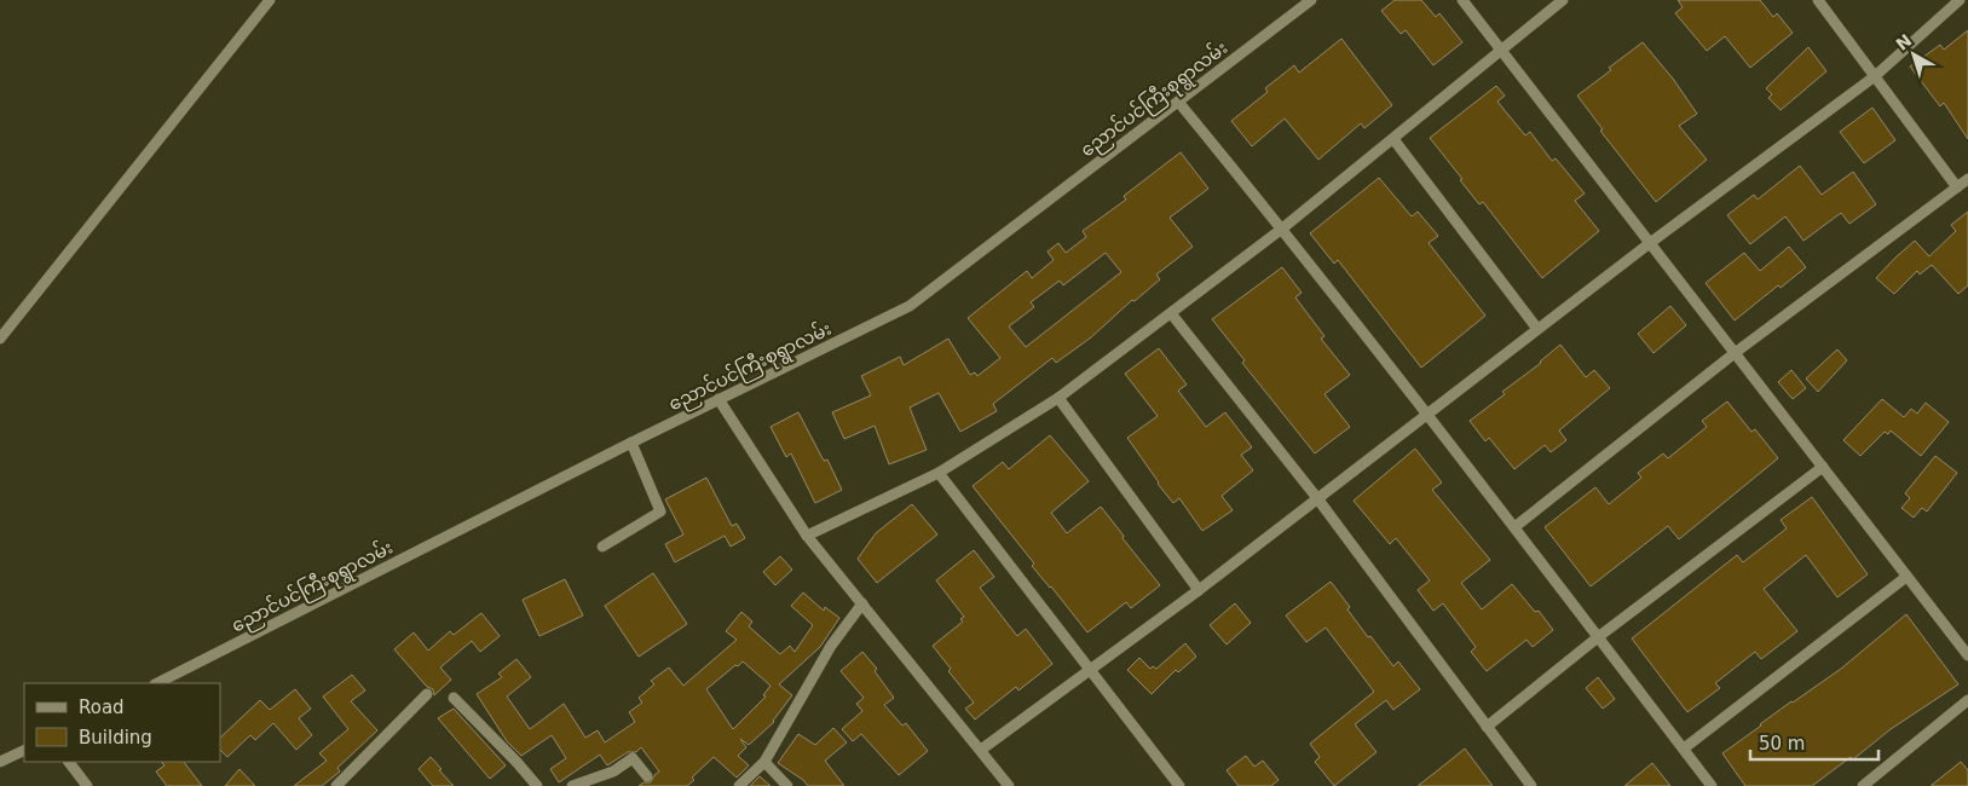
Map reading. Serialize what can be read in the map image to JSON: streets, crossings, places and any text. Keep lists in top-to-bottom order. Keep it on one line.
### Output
{"streets":{"street":["ညောင်ပင်ကြီးစုရွာလမ်း"]},"legend":["Road","Building"],"scale_bar":"50 m","north":"top left"}
